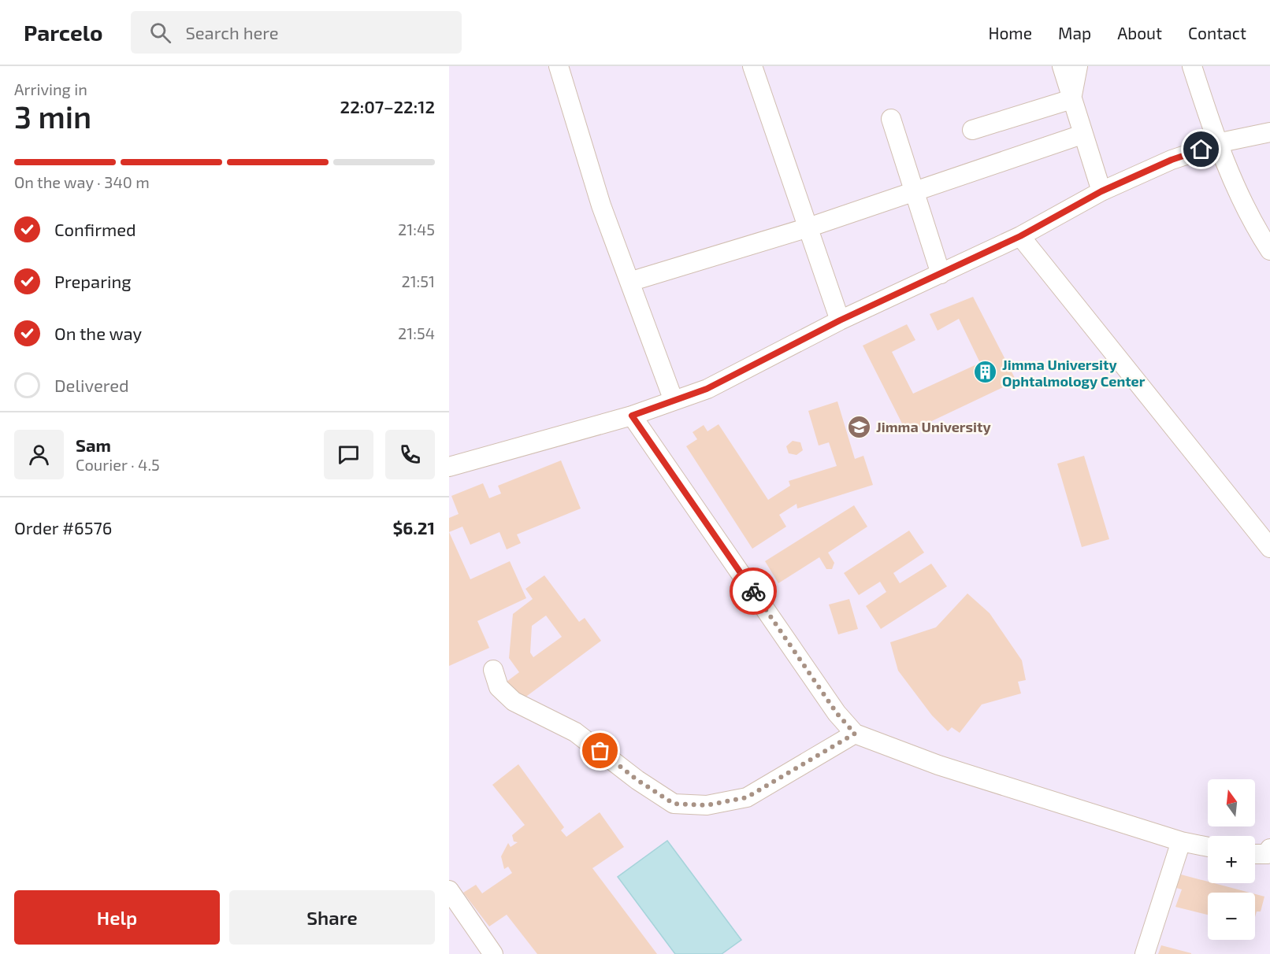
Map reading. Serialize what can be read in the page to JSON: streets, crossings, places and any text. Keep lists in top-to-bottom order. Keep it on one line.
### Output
{"places":{"building":["Jimma University Ophtalmology Center"],"school or university":["Jimma University"]},"north":"top","page":{"header":"Parcelo","search":"Search here","nav":["Home","Map","About","Contact"],"heading":["3 min","Arriving in","22:07–22:12"],"panel":["Sam","Courier · 4.5","Order #6576","$6.21"],"bar":"On the way · 340 m","list":[["Confirmed","21:45"],["Preparing","21:51"],["On the way","21:54"],"Delivered"],"map_buttons":["+","−"],"buttons":["Help","Share"]}}
